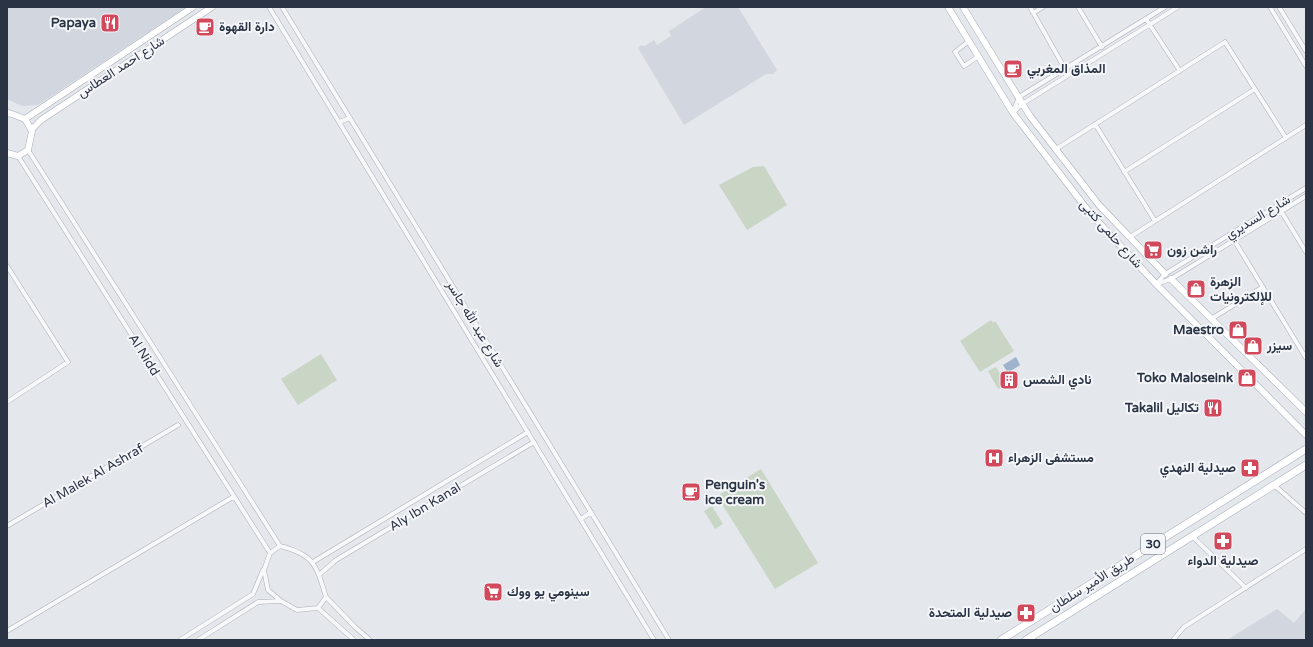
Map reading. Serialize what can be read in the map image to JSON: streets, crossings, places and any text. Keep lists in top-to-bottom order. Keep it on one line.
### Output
{"streets":{"main road":["30","طريق الأمير سلطان"],"street":["شارع احمد العطاس","شارع السديري","شارع حلمى كتبى","شارع عبد الله جاسر","Al Nidd","Al Malek Al Ashraf","Aly Ibn Kanal"]},"crossings":[["شارع السديري","شارع حلمى كتبى"],["شارع عبد الله جاسر","Aly Ibn Kanal"],["Al Nidd","Aly Ibn Kanal"]],"places":{"restaurant":["Papaya","Takalil تكاليل"],"cafe":["دارة القهوة","المذاق المغربي","Penguin's ice cream"],"supermarket":["راشن زون","سينومي يو ووك"],"shop":["الزهرة للإلكترونيات","Maestro","سيزر","Toko Maloseink"],"building":["نادي الشمس"],"hospital":["مستشفى الزهراء"],"pharmacy":["صيدلية النهدي","صيدلية الدواء","صيدلية المتحدة"]}}
